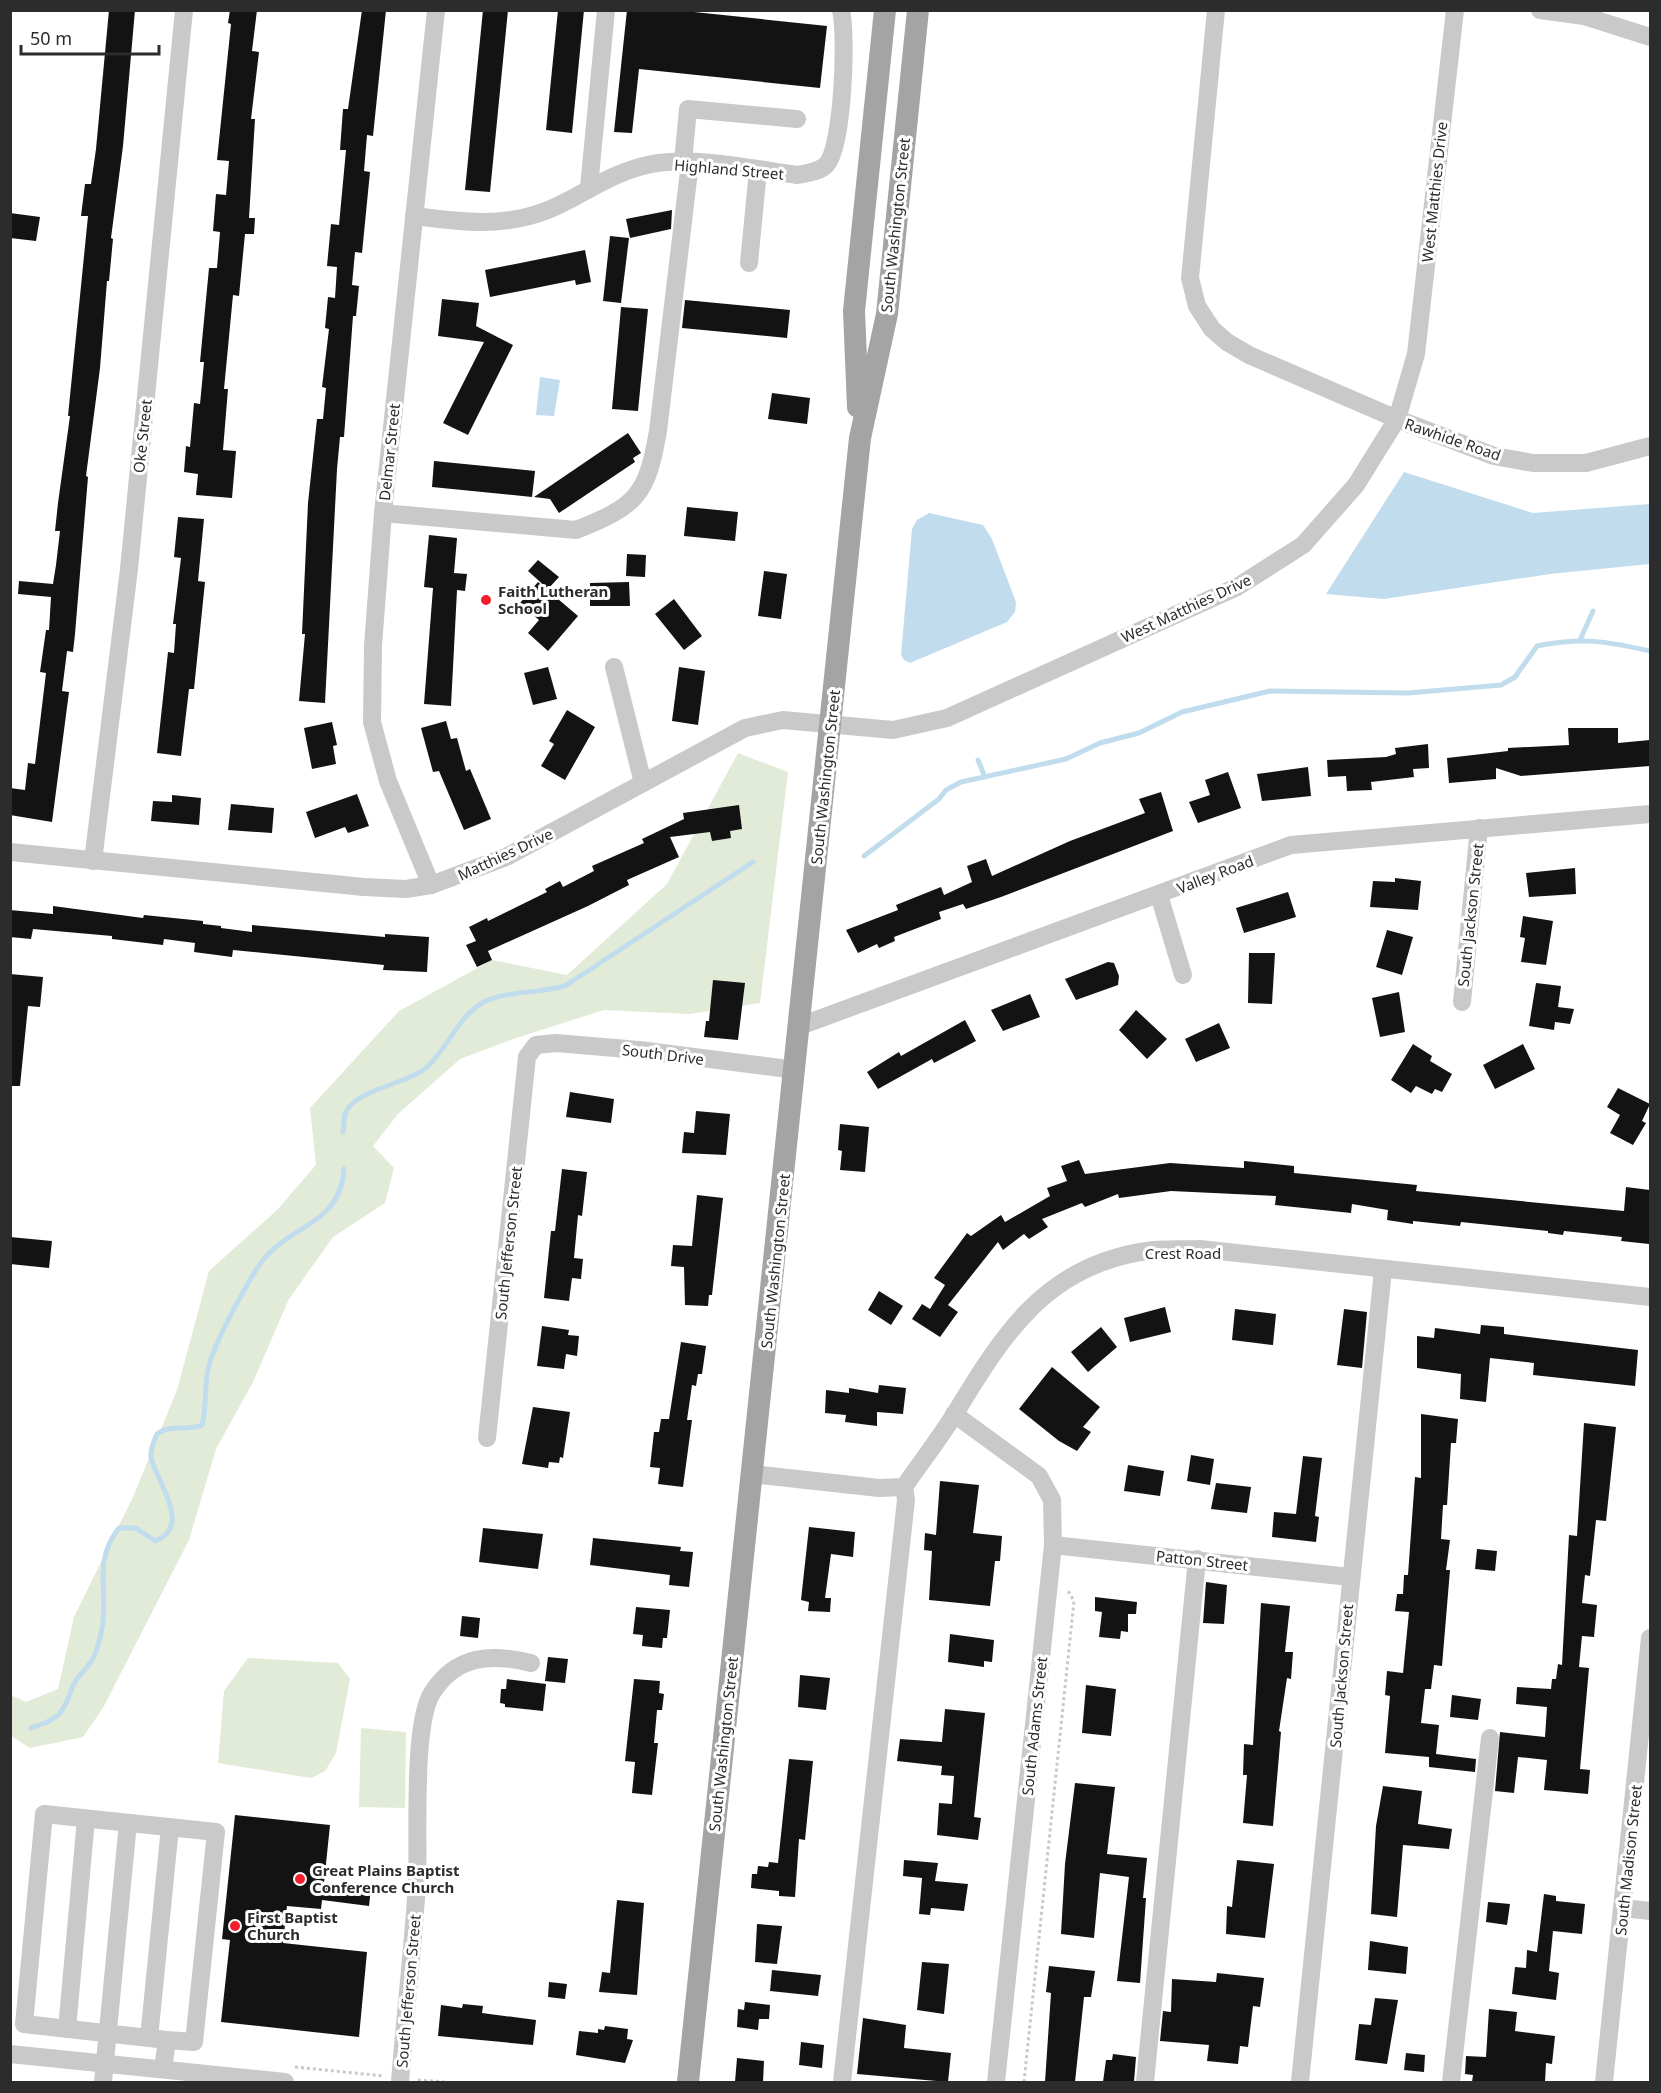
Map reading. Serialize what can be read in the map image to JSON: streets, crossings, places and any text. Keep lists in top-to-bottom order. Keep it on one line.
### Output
{"streets":{"main road":["South Washington Street"],"street":["Highland Street","West Matthies Drive","Oke Street","Rawhide Road","Delmar Street","Matthies Drive","Valley Road","South Jackson Street","South Drive","South Jefferson Street","Crest Road","Patton Street","South Adams Street","South Madison Street"]},"crossings":[["Highland Street","Delmar Street"],["West Matthies Drive","South Washington Street"],["West Matthies Drive","Rawhide Road"],["West Matthies Drive","Matthies Drive"],["South Washington Street","Matthies Drive"],["South Washington Street","Valley Road"],["South Washington Street","South Drive"],["Oke Street","Matthies Drive"],["Delmar Street","Matthies Drive"],["Valley Road","South Jackson Street"],["South Jackson Street","Crest Road"],["South Jackson Street","Patton Street"],["South Drive","South Jefferson Street"],["Crest Road","South Adams Street"],["Patton Street","South Adams Street"]],"places":["Faith Lutheran School","Great Plains Baptist Conference Church","First Baptist Church"],"scale_bar":"50 m"}
